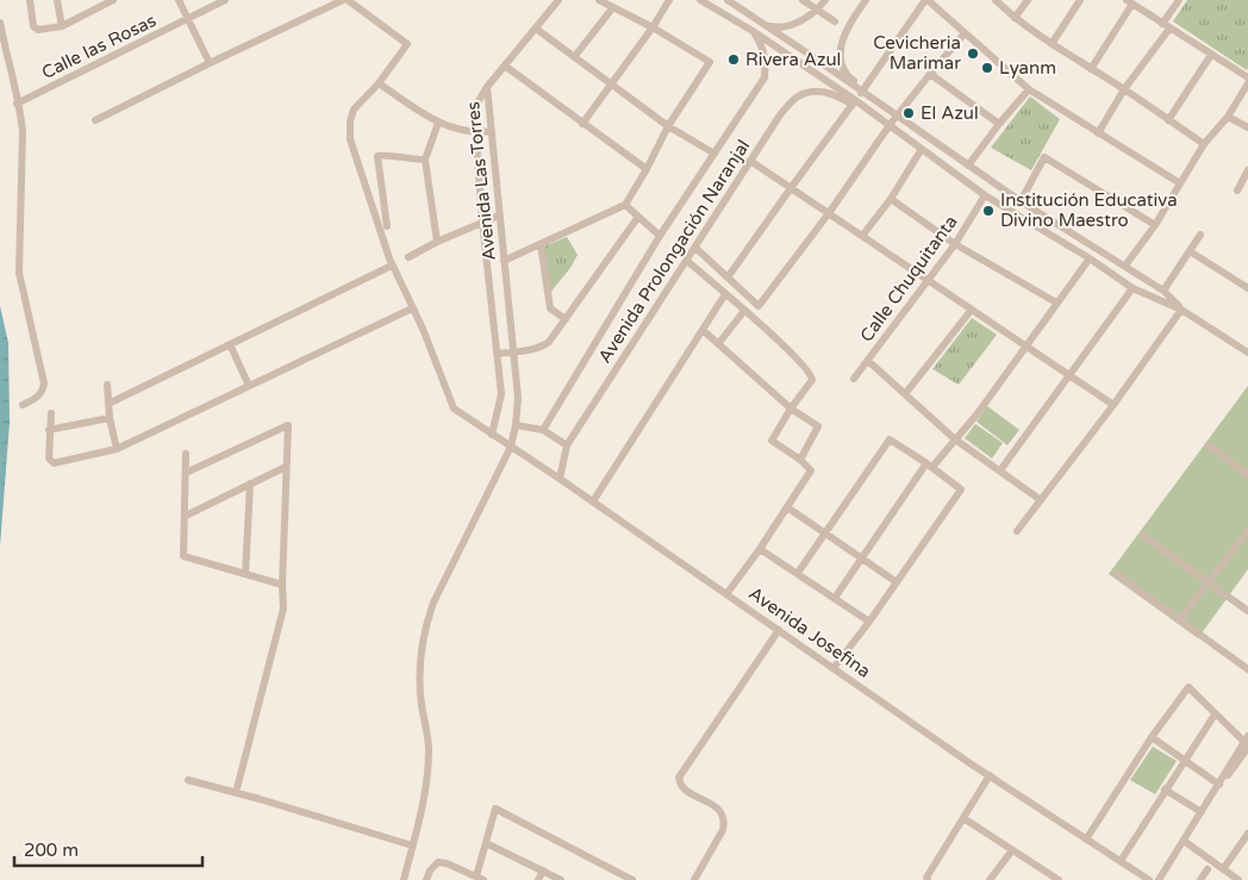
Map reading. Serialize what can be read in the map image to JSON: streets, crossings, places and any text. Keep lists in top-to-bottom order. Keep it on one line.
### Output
{"streets":{"street":["Calle las Rosas","Avenida Las Torres","Avenida Prolongación Naranjal","Calle Chuquitanta","Avenida Josefina"]},"crossings":[["Avenida Las Torres","Avenida Josefina"],["Avenida Prolongación Naranjal","Avenida Josefina"]],"places":["Cevicheria Marimar","Rivera Azul","Lyanm","El Azul","Institución Educativa Divino Maestro"],"scale_bar":"200 m"}
